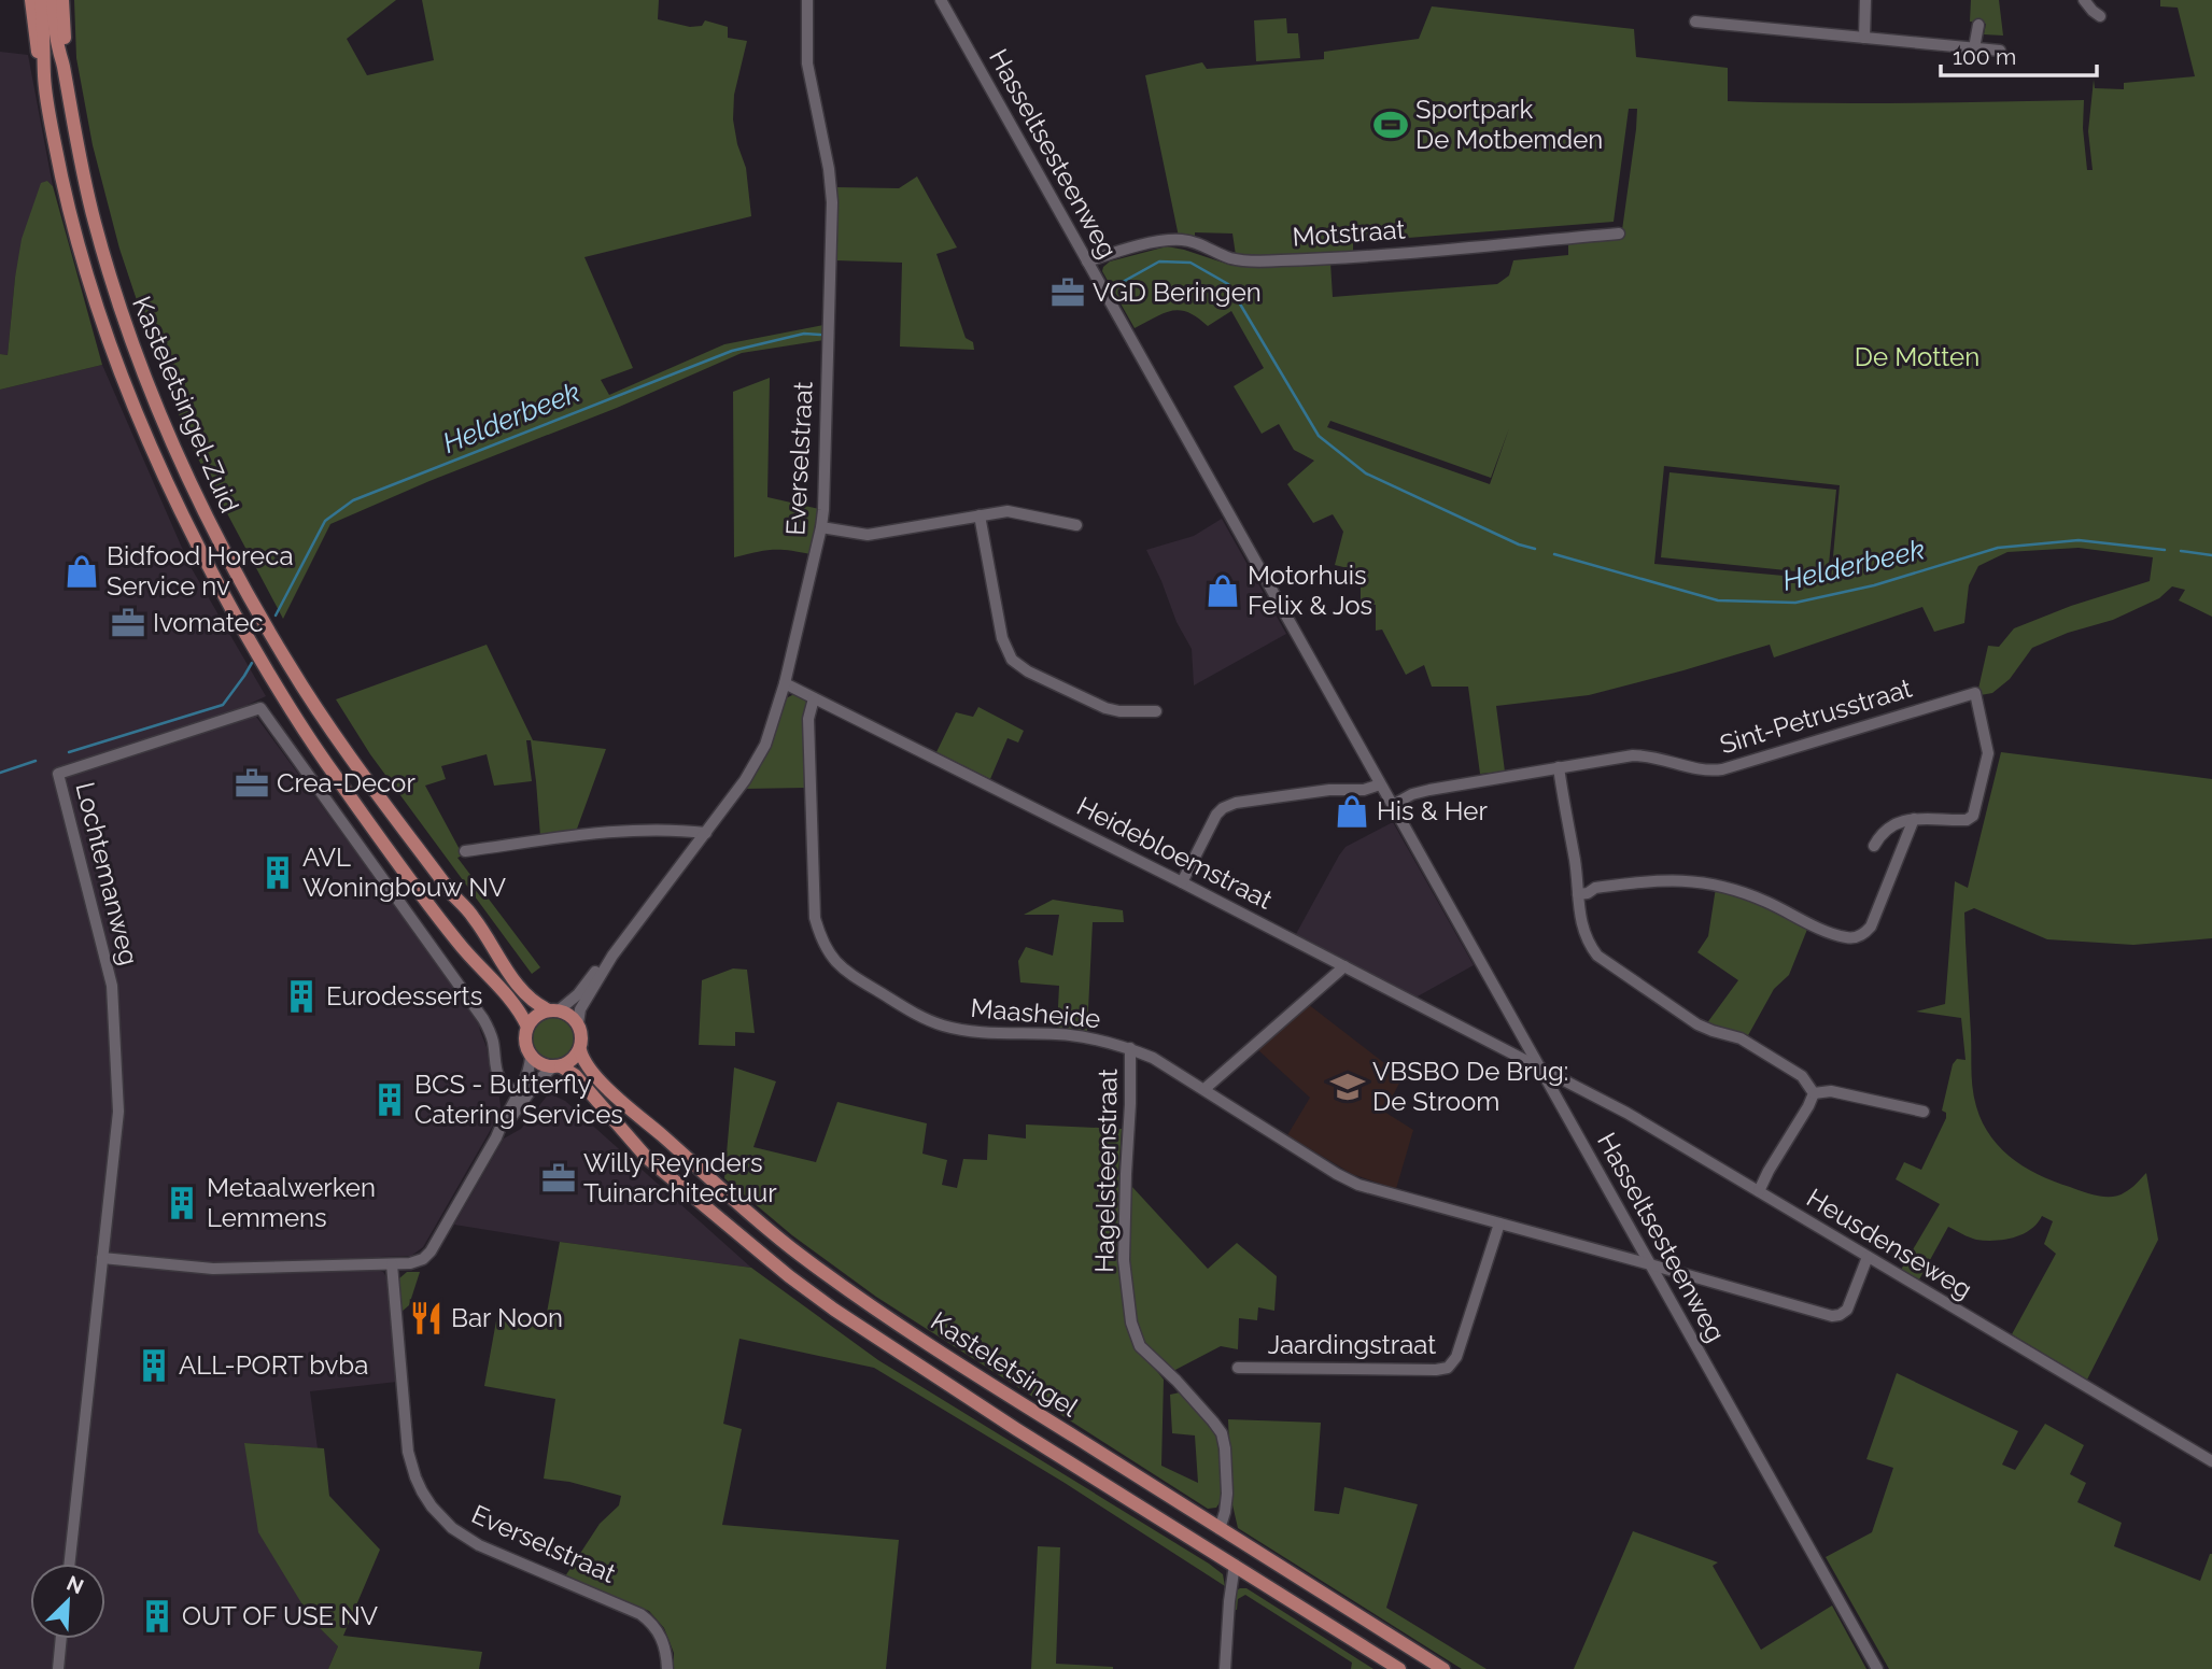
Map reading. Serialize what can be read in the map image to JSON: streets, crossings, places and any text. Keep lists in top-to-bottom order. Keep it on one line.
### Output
{"streets":{"main road":["Kasteletsingel-Zuid","Kasteletsingel"],"street":["Hasseltsesteenweg","Motstraat","Everselstraat","Sint-Petrusstraat","Heidebloemstraat","Lochtemanweg","Maasheide","Hagelsteenstraat","Heusdenseweg","Jaardingstraat"]},"crossings":[["Hasseltsesteenweg","Motstraat"],["Hasseltsesteenweg","Sint-Petrusstraat"],["Hasseltsesteenweg","Heidebloemstraat"],["Hasseltsesteenweg","Maasheide"],["Hasseltsesteenweg","Heusdenseweg"],["Kasteletsingel-Zuid","Everselstraat"],["Kasteletsingel-Zuid","Kasteletsingel"],["Everselstraat","Heidebloemstraat"],["Everselstraat","Kasteletsingel"],["Heidebloemstraat","Maasheide"],["Heidebloemstraat","Heusdenseweg"],["Maasheide","Hagelsteenstraat"],["Maasheide","Heusdenseweg"],["Maasheide","Jaardingstraat"],["Hagelsteenstraat","Kasteletsingel"]],"water":["Helderbeek"],"parks":["De Motten"],"places":{"sports":["Sportpark De Motbemden"],"office":["VGD Beringen","Ivomatec","Crea-Decor","Willy Reynders Tuinarchitectuur"],"shop":["Bidfood Horeca Service nv","Motorhuis Felix & Jos","His & Her"],"building":["AVL Woningbouw NV","Eurodesserts","BCS - Butterfly Catering Services","Metaalwerken Lemmens","ALL-PORT bvba","OUT OF USE NV"],"school or university":["VBSBO De Brug: De Stroom"],"restaurant":["Bar Noon"]},"scale_bar":"100 m","north":"top right"}
